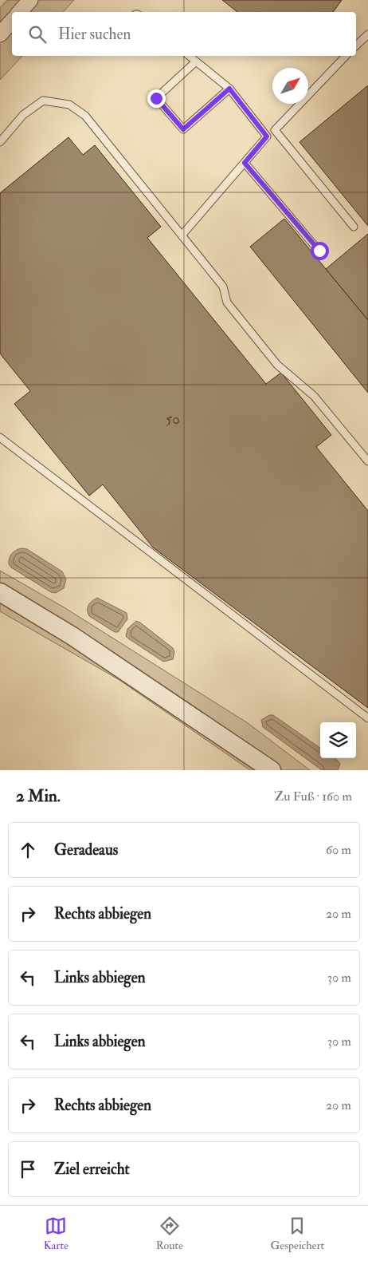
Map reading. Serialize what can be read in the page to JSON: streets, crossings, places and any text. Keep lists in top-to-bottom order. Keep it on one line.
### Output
{"house_numbers":["50"],"north":"top right","page":{"search":"Hier suchen","heading":["2 Min.","Zu Fuß · 160 m"],"list":[["Geradeaus","60 m"],["Rechts abbiegen","20 m"],["Links abbiegen","30 m"],["Links abbiegen","30 m"],["Rechts abbiegen","20 m"],"Ziel erreicht"],"nav":["Karte","Route","Gespeichert"]}}
